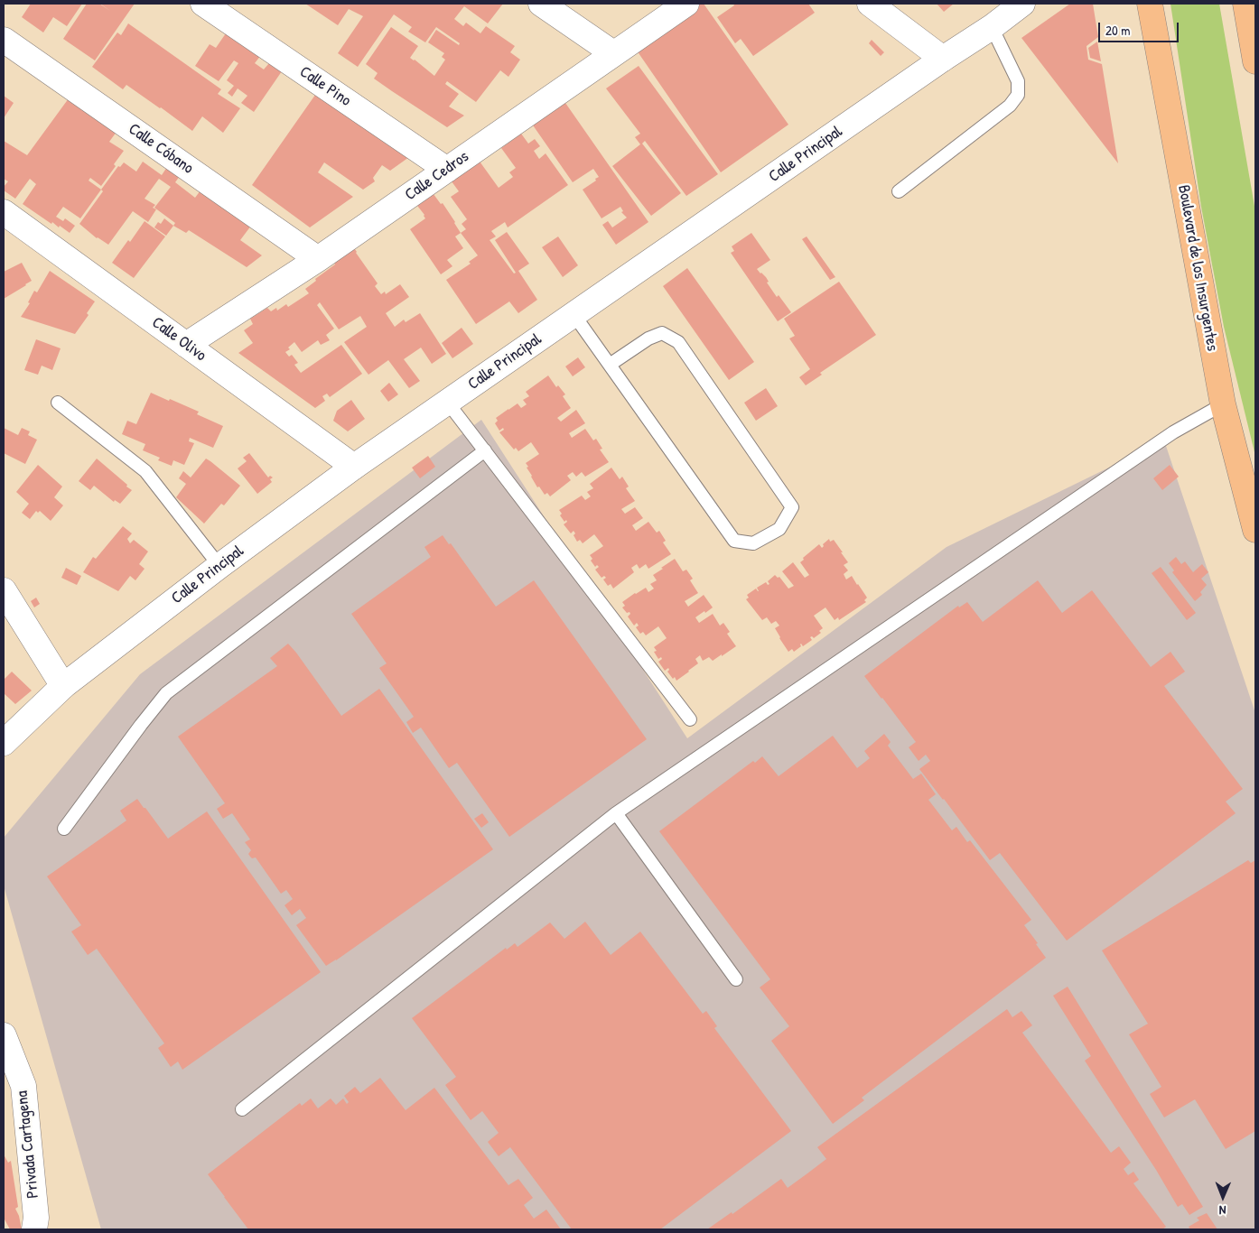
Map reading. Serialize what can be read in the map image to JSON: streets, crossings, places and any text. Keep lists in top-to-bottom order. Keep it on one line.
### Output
{"streets":{"main road":["Boulevard de los Insurgentes"],"street":["Calle Pino","Calle Cóbano","Calle Principal","Calle Cedros","Calle Olivo","Privada Cartagena"]},"crossings":[["Calle Pino","Calle Cedros"],["Calle Cóbano","Calle Cedros"],["Calle Principal","Calle Olivo"],["Calle Cedros","Calle Olivo"]],"scale_bar":"20 m","north":"bottom"}
